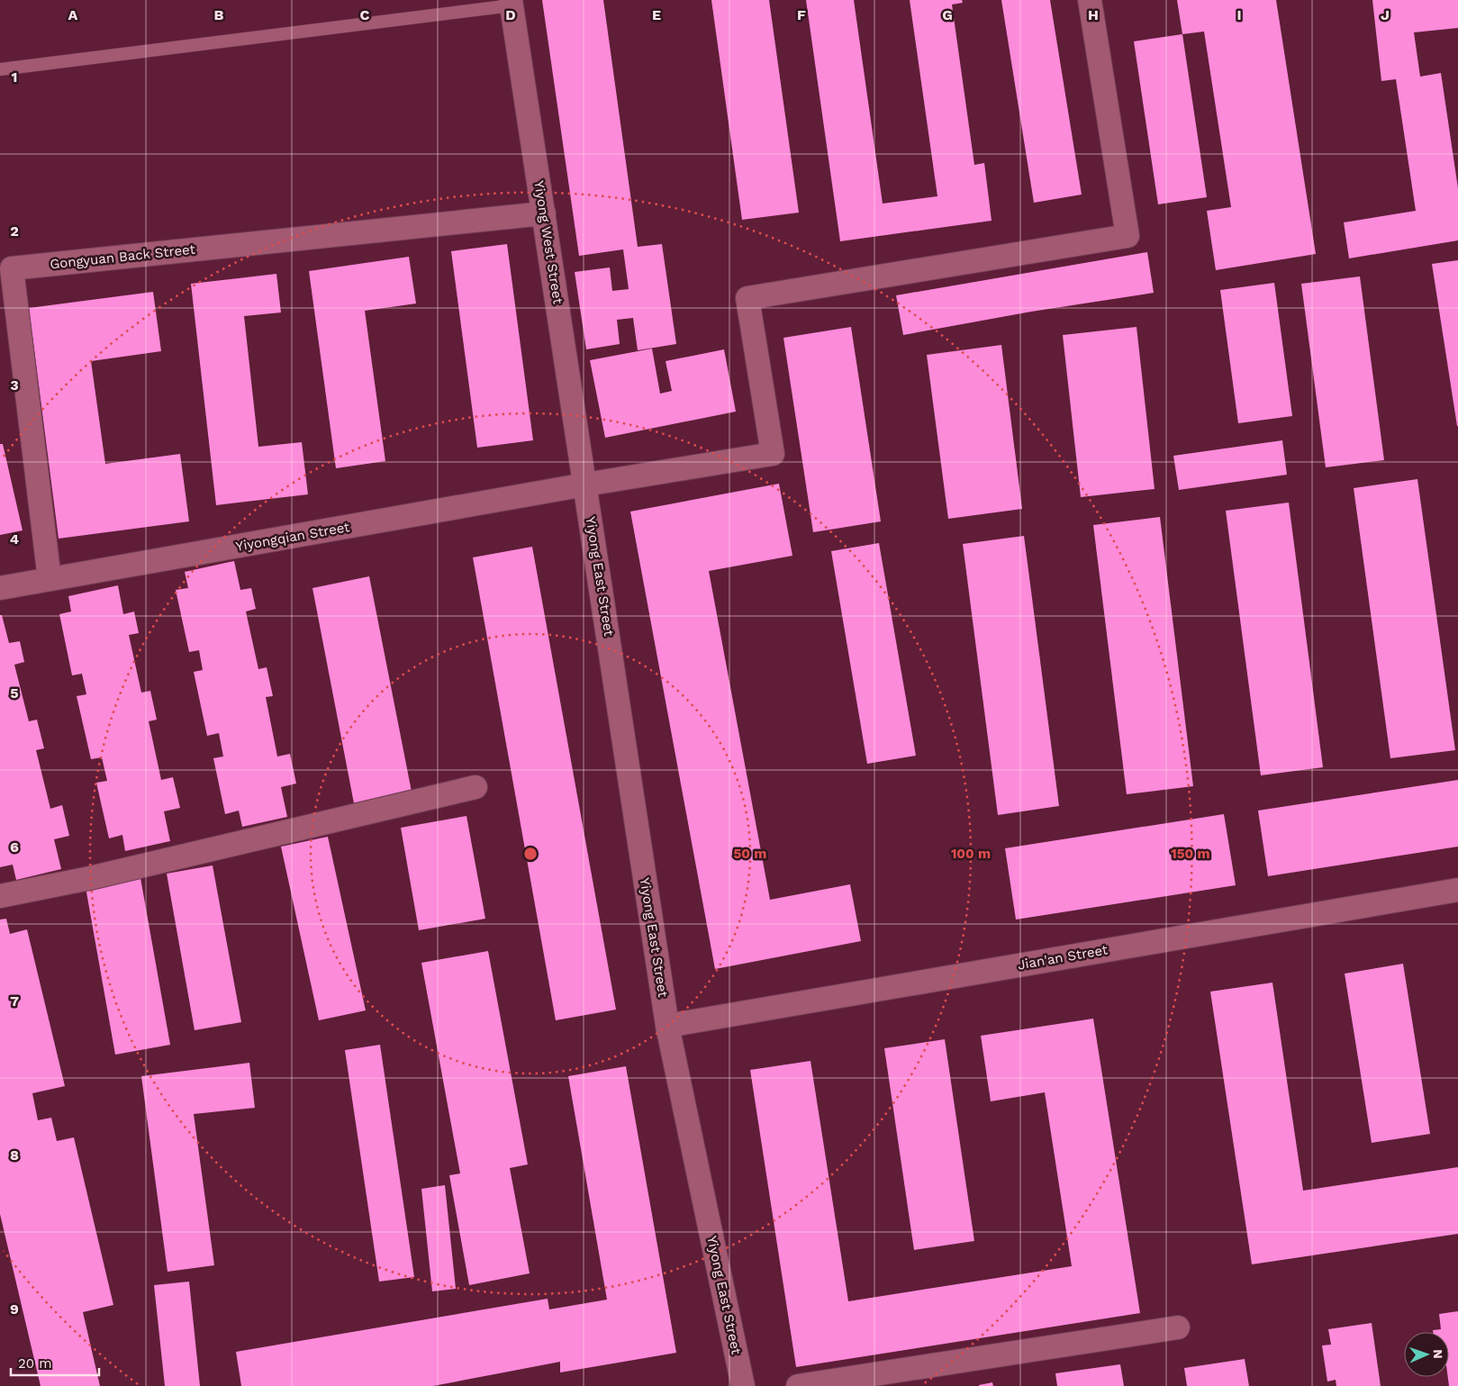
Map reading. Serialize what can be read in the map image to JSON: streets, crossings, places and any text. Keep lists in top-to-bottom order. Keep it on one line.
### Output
{"streets":{"street":["Yiyong West Street","Gongyuan Back Street","Yiyongqian Street","Yiyong East Street","Jian'an Street"]},"crossings":[["Yiyong West Street","Gongyuan Back Street"],["Yiyong West Street","Yiyongqian Street"],["Yiyong West Street","Yiyong East Street"],["Gongyuan Back Street","Yiyongqian Street"],["Yiyongqian Street","Yiyong East Street"],["Yiyong East Street","Jian'an Street"]],"scale_bar":"20 m","north":"right","grid":{"columns":["A","B","C","D","E","F","G","H","I","J"],"rows":["1","2","3","4","5","6","7","8","9"]},"rings":["50 m","100 m","150 m"]}
